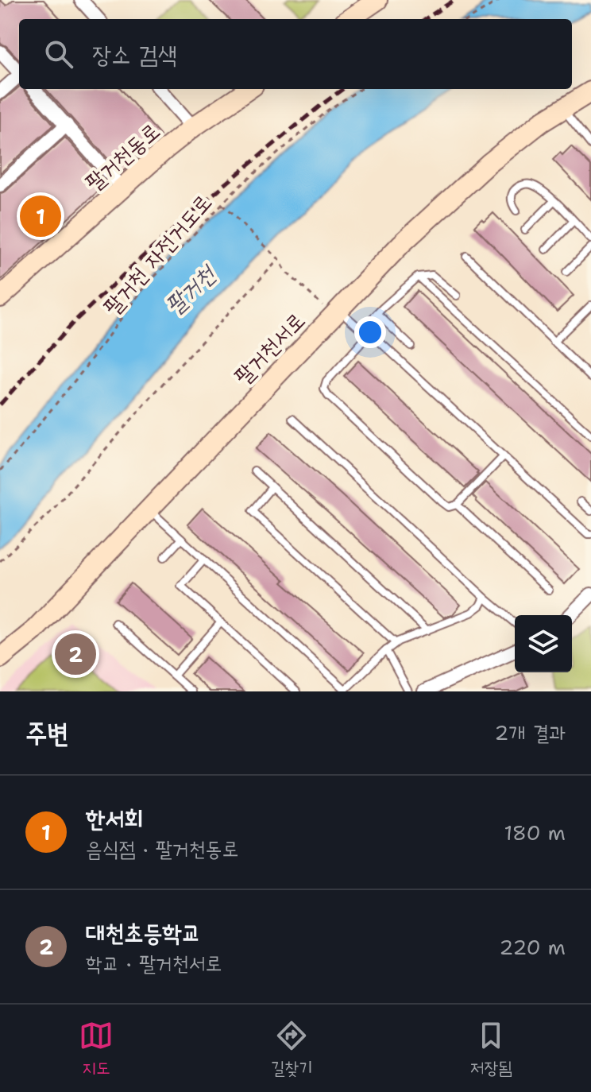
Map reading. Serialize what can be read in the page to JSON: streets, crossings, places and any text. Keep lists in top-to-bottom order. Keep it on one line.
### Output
{"streets":{"main road":["팔거천동로","팔거천서로"],"path":["팔거천 자전거도로"]},"water":["팔거천"],"page":{"search":"장소 검색","pins":["1","2"],"heading":["주변","2개 결과"],"list":[{"mark":"1","name":"한서회","note":"음식점 · 팔거천동로","value":"180 m"},{"mark":"2","name":"대천초등학교","note":"학교 · 팔거천서로","value":"220 m"}],"nav":["지도","길찾기","저장됨"]}}
